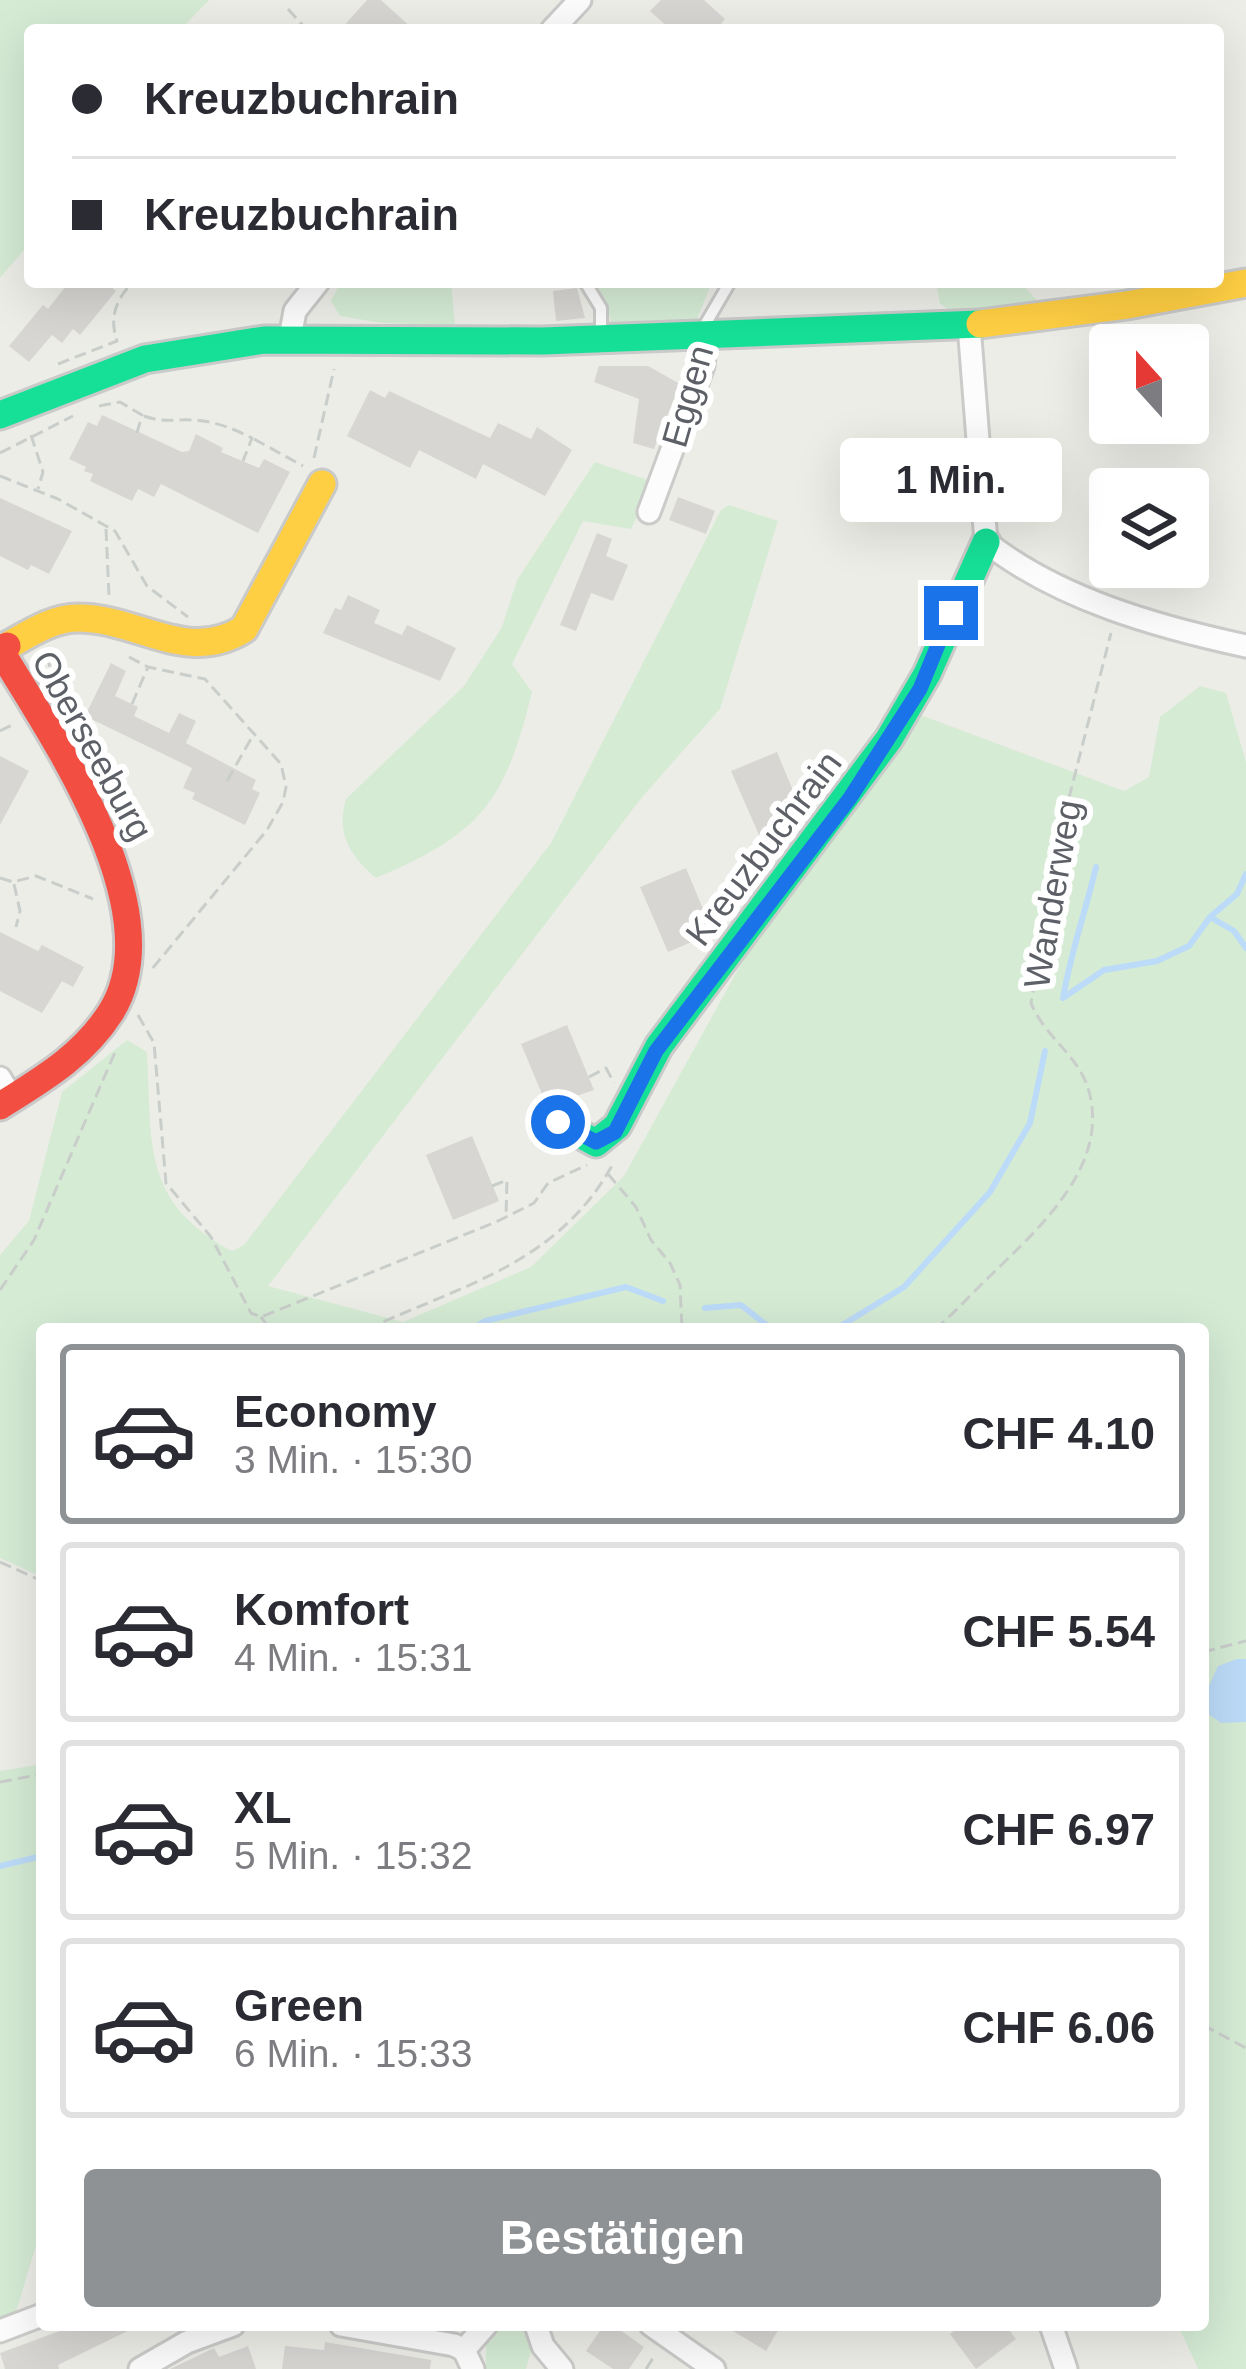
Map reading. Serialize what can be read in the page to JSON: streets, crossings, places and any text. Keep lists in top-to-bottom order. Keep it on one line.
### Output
{"streets":{"street":["Eggen","Oberseeburg","Kreuzbuchrain"],"path":["Wanderweg"]},"north":"top","page":{"banner":["Kreuzbuchrain","Kreuzbuchrain"],"bubble":"1 Min.","list":[{"name":"Economy","note":"3 Min. · 15:30","value":"CHF 4.10"},{"name":"Komfort","note":"4 Min. · 15:31","value":"CHF 5.54"},{"name":"XL","note":"5 Min. · 15:32","value":"CHF 6.97"},{"name":"Green","note":"6 Min. · 15:33","value":"CHF 6.06"}],"buttons":"Bestätigen"}}
